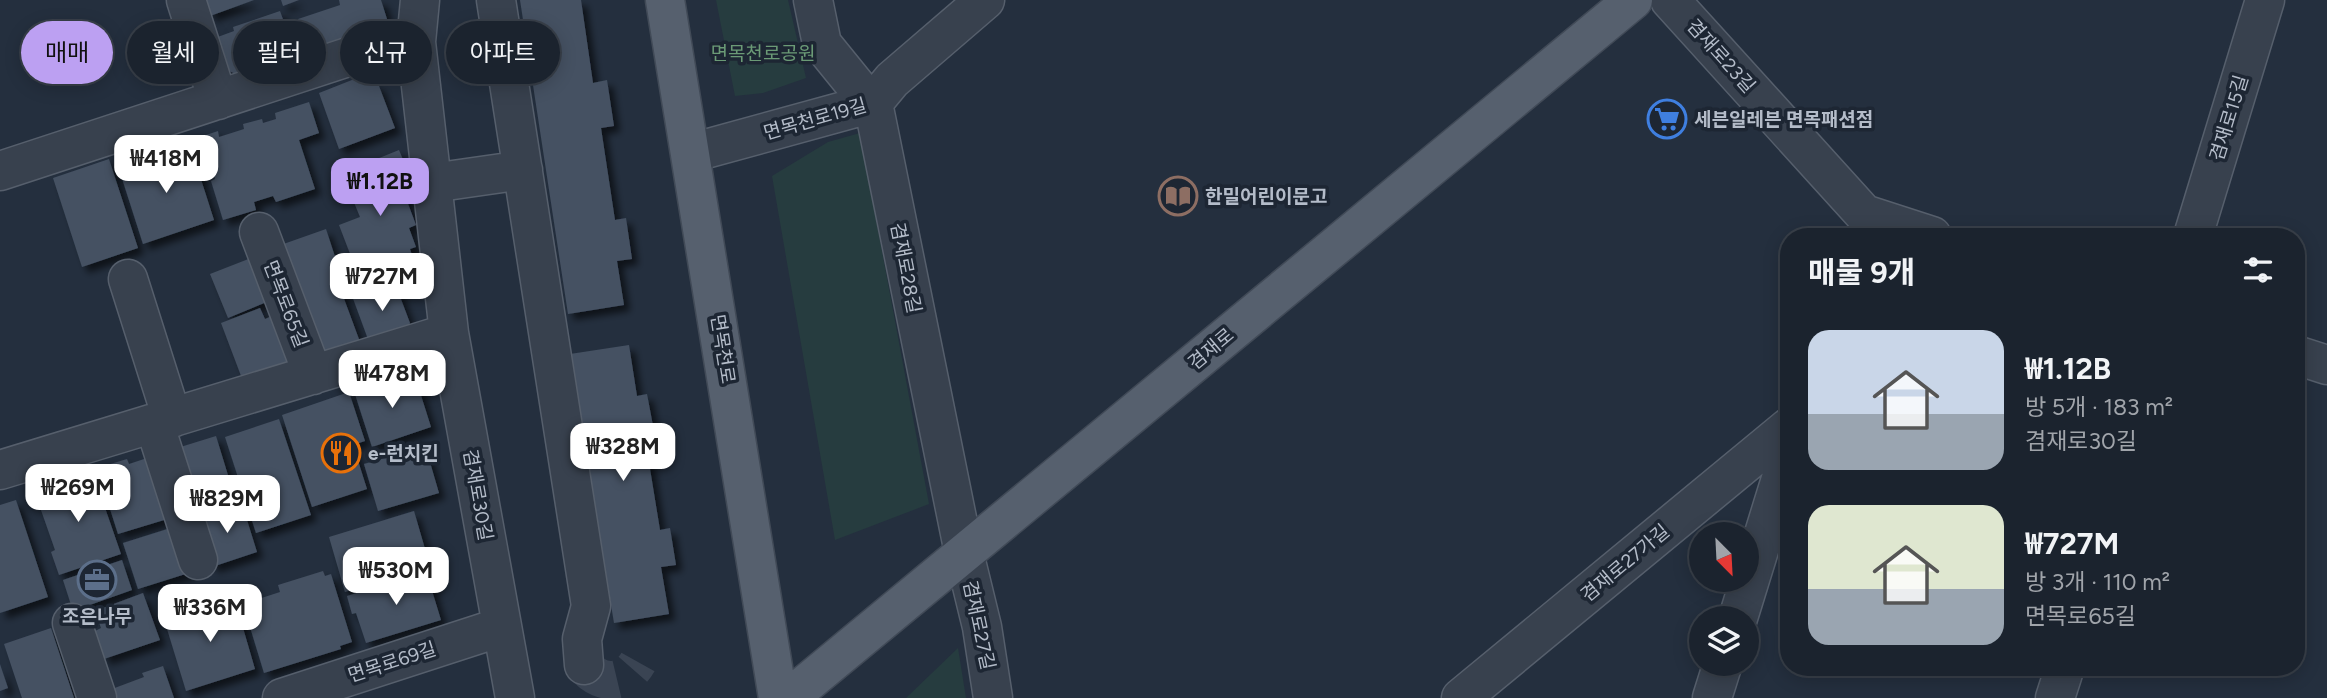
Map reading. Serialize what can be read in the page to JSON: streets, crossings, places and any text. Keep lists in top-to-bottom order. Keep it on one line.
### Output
{"streets":{"main road":["면목천로","겸재로"],"street":["겸재로23길","겸재로15길","면목천로19길","겸재로28길","면목로65길","겸재로30길","겸재로27가길","겸재로27길","면목로69길"]},"crossings":[["면목천로19길","겸재로28길"],["면목천로19길","면목천로"],["겸재로28길","겸재로"],["겸재로28길","겸재로27길"],["겸재로","겸재로27길"],["겸재로30길","면목로69길"]],"parks":["면목천로공원"],"places":{"supermarket":["세븐일레븐 면목패션점"],"library":["한밀어린이문고"],"restaurant":["e-런치킨"],"office":["조은나무"]},"north":"bottom right","page":{"chip":["매매","월세","필터","신규","아파트"],"price":["₩418M","₩1.12B","₩727M","₩478M","₩328M","₩269M","₩829M","₩530M","₩336M"],"heading":"매물 9개","list":[{"name":"₩1.12B","note":"방 5개 · 183 m² · 겸재로30길"},{"name":"₩727M","note":"방 3개 · 110 m² · 면목로65길"}]}}
